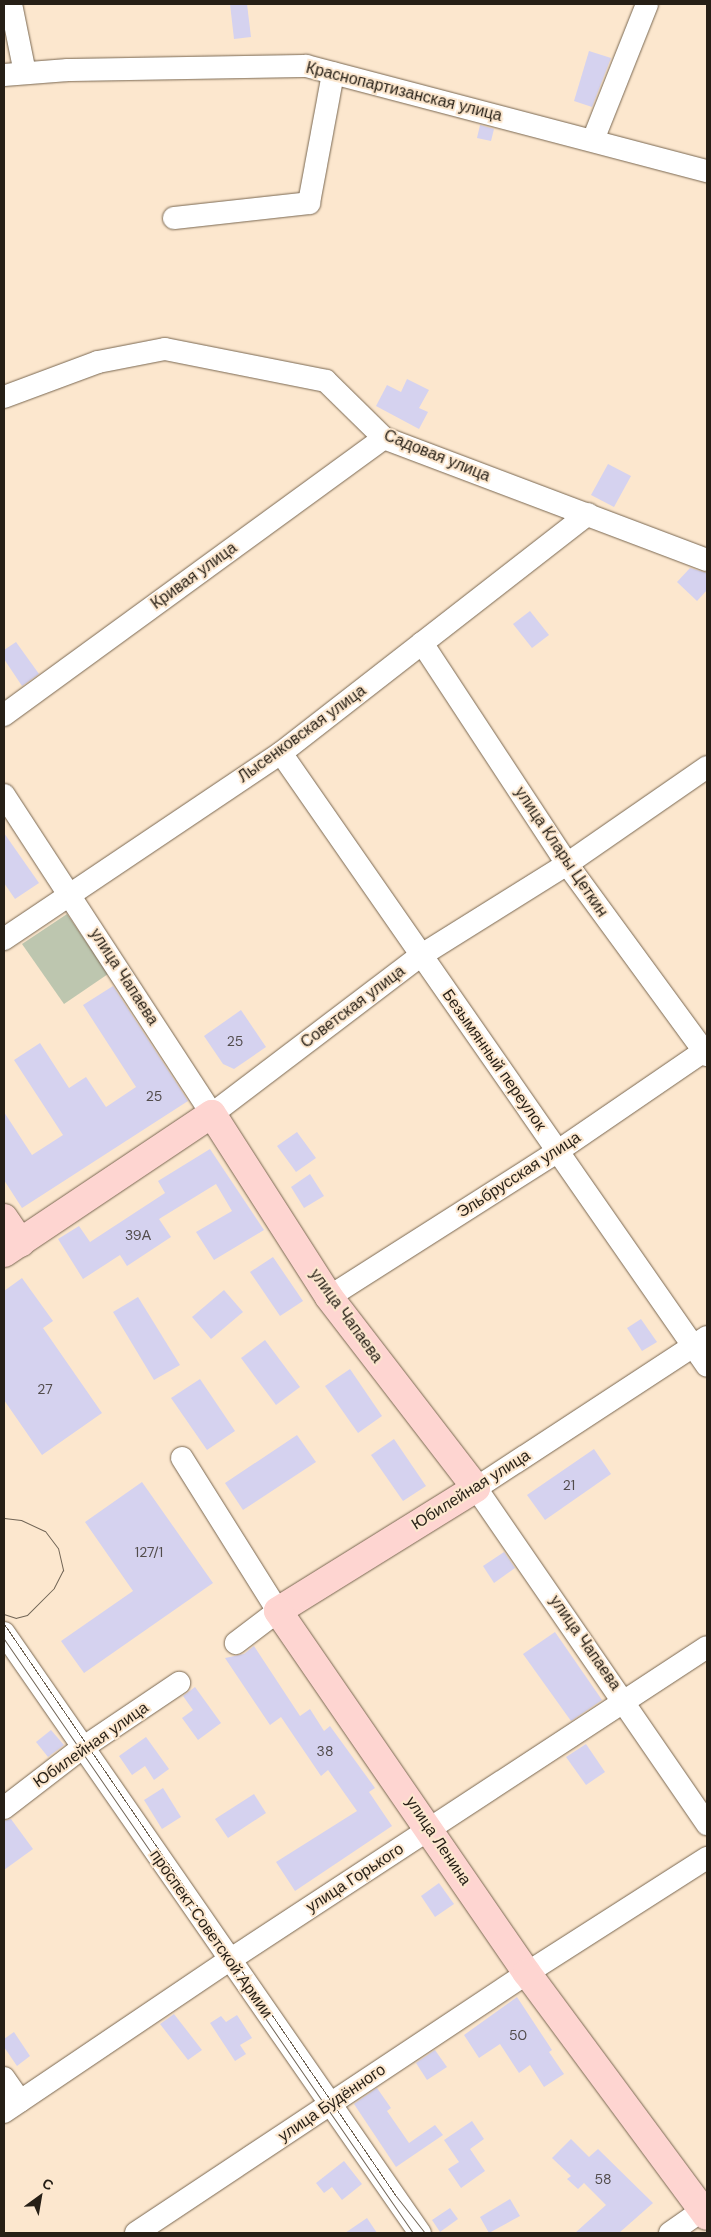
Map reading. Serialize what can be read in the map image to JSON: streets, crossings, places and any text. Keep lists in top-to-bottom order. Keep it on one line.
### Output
{"streets":{"main road":["улица Чапаева","Советская улица","Юбилейная улица","улица Ленина"],"street":["Краснопартизанская улица","Садовая улица","Кривая улица","Лысенковская улица","улица Клары Цеткин","Безымянный переулок","Эльбрусская улица","улица Горького","проспект Советской Армии","улица Будённого"]},"crossings":[["Садовая улица","Кривая улица"],["Садовая улица","Лысенковская улица"],["Лысенковская улица","улица Клары Цеткин"],["Лысенковская улица","улица Чапаева"],["Лысенковская улица","Безымянный переулок"],["улица Клары Цеткин","Советская улица"],["улица Клары Цеткин","Эльбрусская улица"],["улица Чапаева","Советская улица"],["улица Чапаева","Эльбрусская улица"],["улица Чапаева","Юбилейная улица"],["улица Чапаева","улица Горького"],["Советская улица","Безымянный переулок"],["Безымянный переулок","Эльбрусская улица"],["Безымянный переулок","Юбилейная улица"],["Юбилейная улица","улица Ленина"],["Юбилейная улица","проспект Советской Армии"],["улица Ленина","улица Горького"],["улица Ленина","улица Будённого"],["улица Горького","проспект Советской Армии"],["проспект Советской Армии","улица Будённого"]],"house_numbers":["25","25","39А","27","21","127/1","38","50","58"],"north":"top right"}
